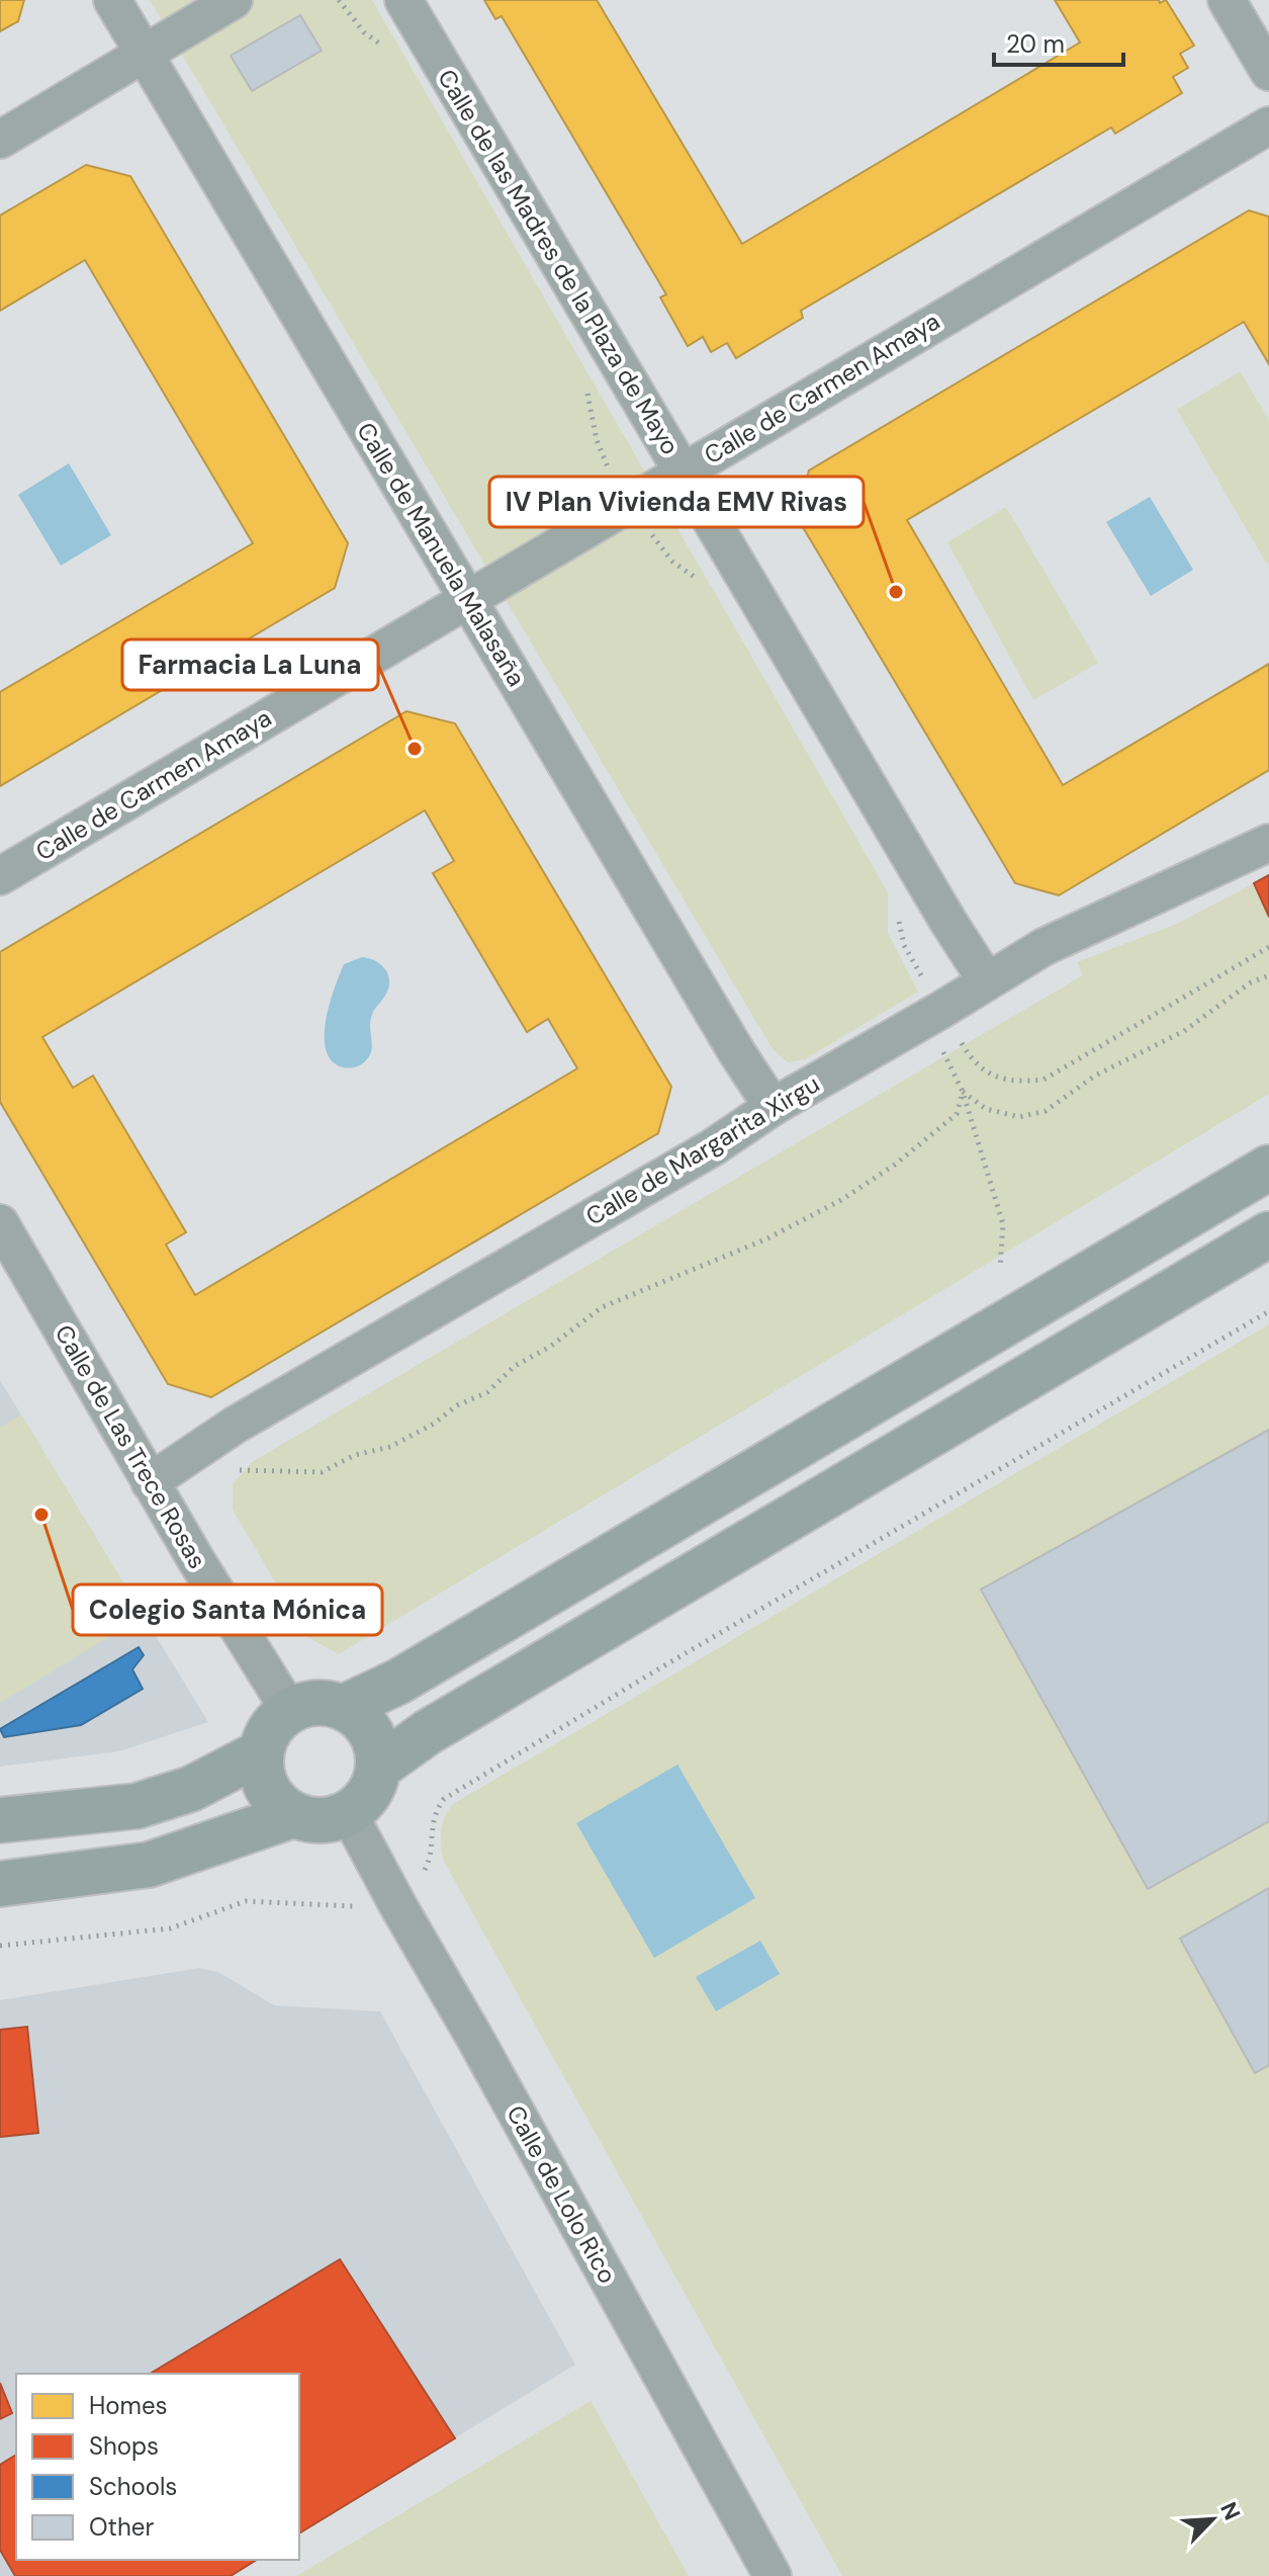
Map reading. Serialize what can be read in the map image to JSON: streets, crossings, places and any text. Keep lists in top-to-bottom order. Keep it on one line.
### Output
{"streets":{"street":["Calle de las Madres de la Plaza de Mayo","Calle de Carmen Amaya","Calle de Manuela Malasaña","Calle de Margarita Xirgu","Calle de Las Trece Rosas","Calle de Lolo Rico"]},"crossings":[["Calle de las Madres de la Plaza de Mayo","Calle de Carmen Amaya"],["Calle de las Madres de la Plaza de Mayo","Calle de Margarita Xirgu"],["Calle de Carmen Amaya","Calle de Manuela Malasaña"],["Calle de Manuela Malasaña","Calle de Margarita Xirgu"],["Calle de Margarita Xirgu","Calle de Las Trece Rosas"],["Calle de Las Trece Rosas","Calle de Lolo Rico"]],"places":["IV Plan Vivienda EMV Rivas","Farmacia La Luna","Colegio Santa Mónica"],"legend":["Homes","Shops","Schools","Other"],"scale_bar":"20 m","north":"top right"}
